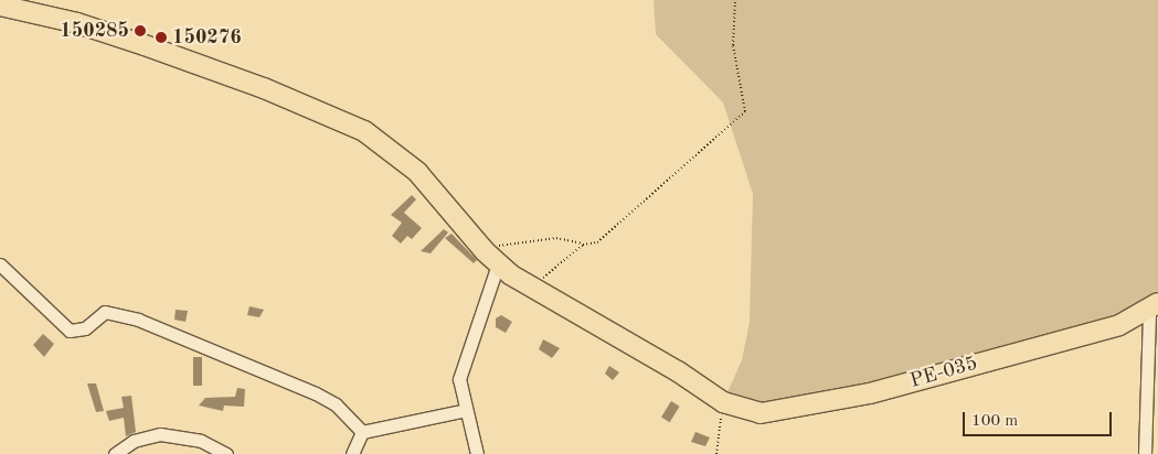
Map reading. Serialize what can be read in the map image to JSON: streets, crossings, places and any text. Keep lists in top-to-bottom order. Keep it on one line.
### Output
{"streets":{"main road":["PE-035"]},"places":["150285","150276"],"scale_bar":"100 m"}
